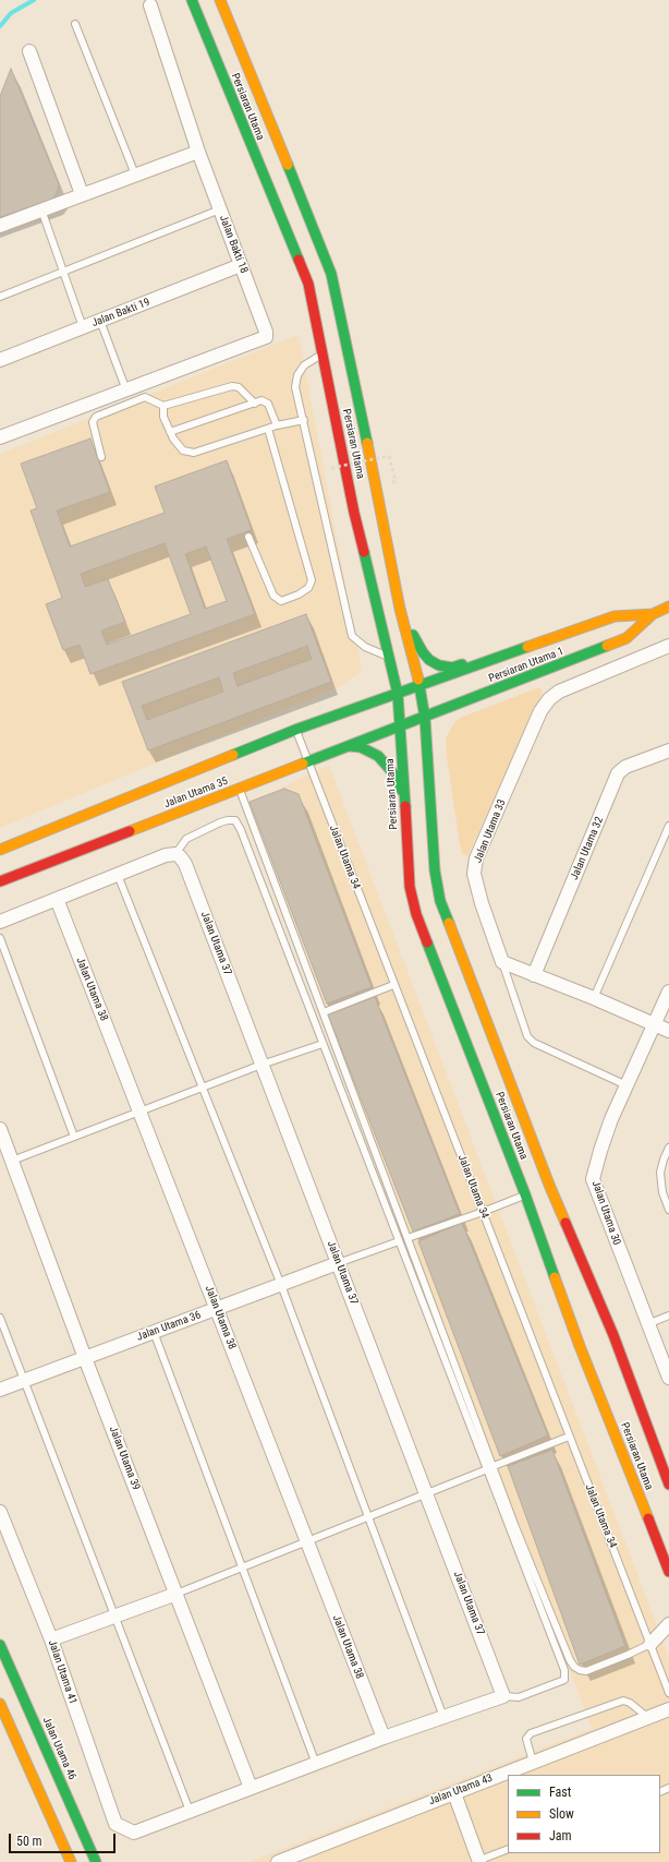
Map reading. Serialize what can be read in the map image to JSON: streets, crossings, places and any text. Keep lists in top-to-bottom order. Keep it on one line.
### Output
{"streets":{"street":["Persiaran Utama","Jalan Bakti 18","Jalan Bakti 19","Persiaran Utama 1","Jalan Utama 35","Jalan Utama 33","Jalan Utama 32","Jalan Utama 37","Jalan Utama 38","Jalan Utama 30","Jalan Utama 36","Jalan Utama 39","Jalan Utama 41","Jalan Utama 46","Jalan Utama 43"],"lane":["Jalan Utama 34"]},"crossings":[["Persiaran Utama","Persiaran Utama 1"],["Persiaran Utama","Jalan Utama 35"],["Jalan Bakti 18","Jalan Bakti 19"],["Persiaran Utama 1","Jalan Utama 35"],["Jalan Utama 35","Jalan Utama 34"],["Jalan Utama 33","Jalan Utama 30"],["Jalan Utama 37","Jalan Utama 36"],["Jalan Utama 38","Jalan Utama 36"],["Jalan Utama 36","Jalan Utama 39"]],"legend":["Fast","Slow","Jam"],"scale_bar":"50 m"}
